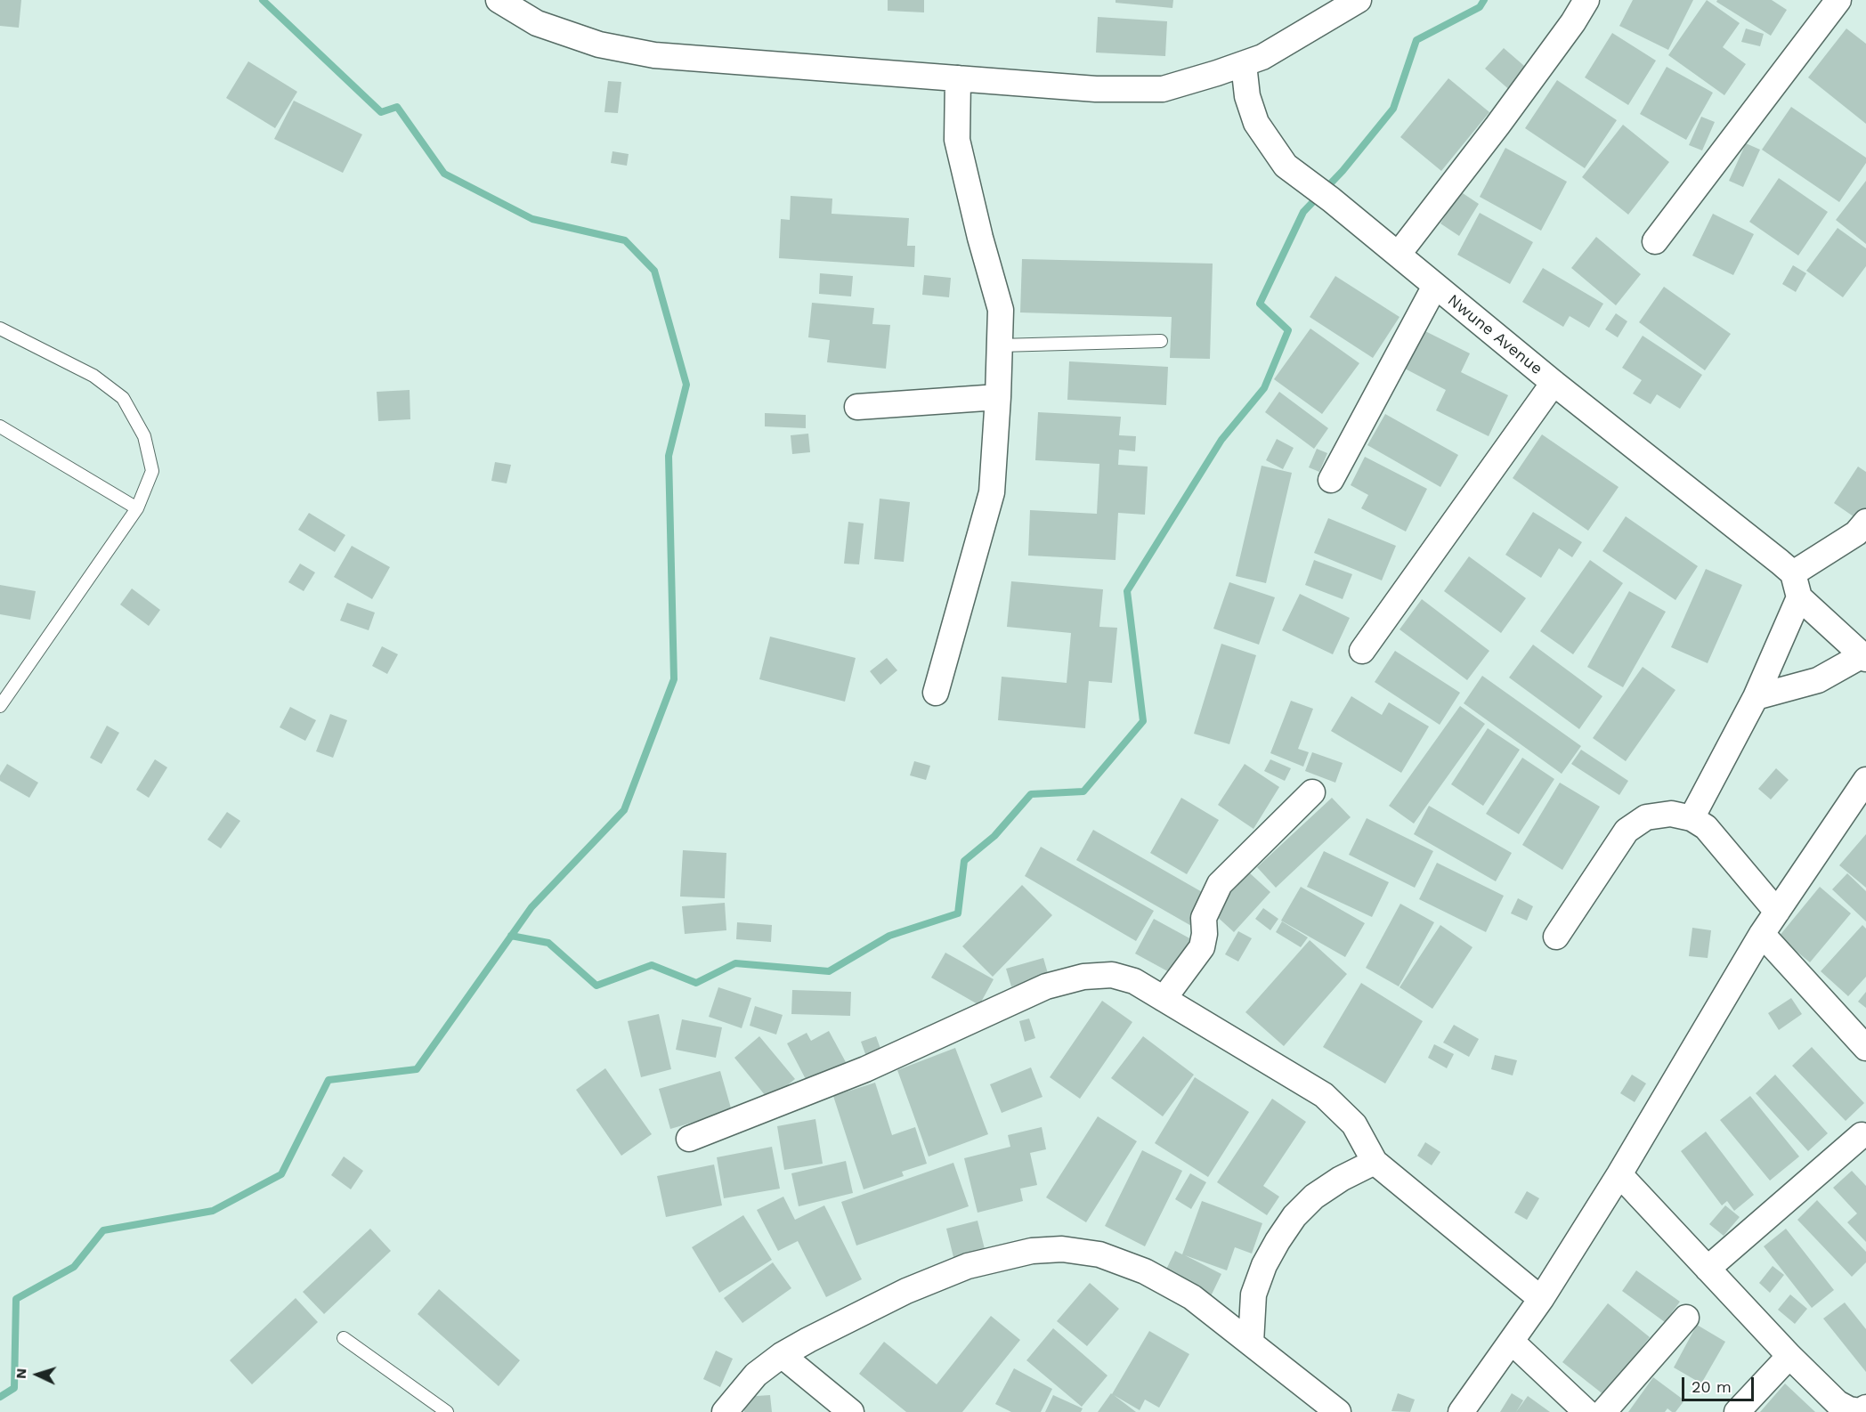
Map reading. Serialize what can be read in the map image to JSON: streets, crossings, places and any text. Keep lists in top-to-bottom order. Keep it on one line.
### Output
{"streets":{"street":["Nwune Avenue"]},"scale_bar":"20 m","north":"left"}
